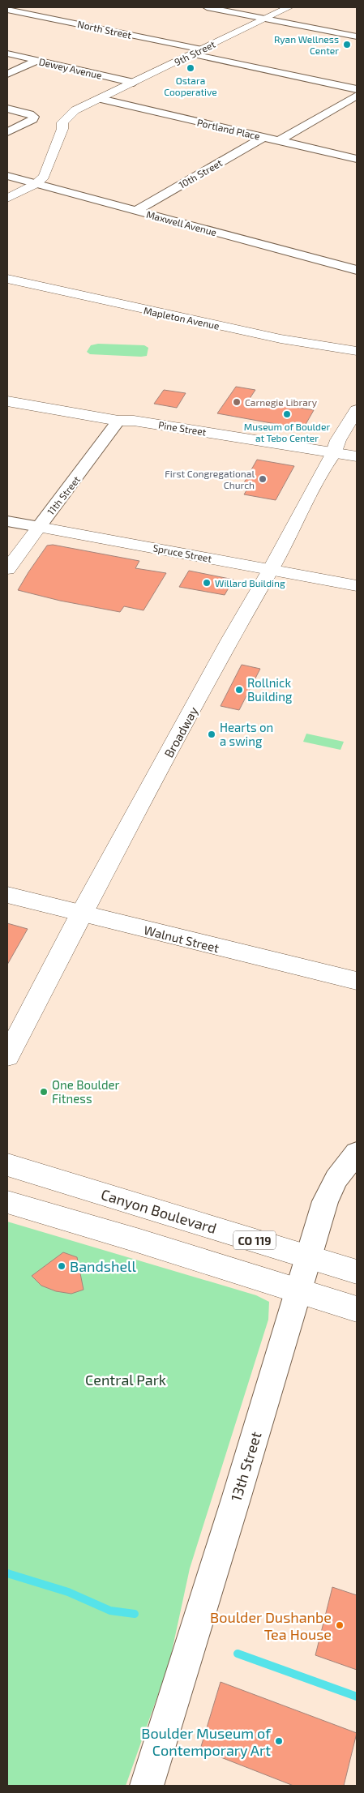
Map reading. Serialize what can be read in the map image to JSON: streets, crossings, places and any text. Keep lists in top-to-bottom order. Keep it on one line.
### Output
{"streets":{"street":["North Street","9th Street","Dewey Avenue","Portland Place","10th Street","Maxwell Avenue","Mapleton Avenue","Pine Street","11th Street","Spruce Street","Broadway","Walnut Street","Canyon Boulevard","CO 119","13th Street"]},"crossings":[["North Street","9th Street"],["9th Street","Dewey Avenue"],["9th Street","Portland Place"],["9th Street","Maxwell Avenue"],["Portland Place","10th Street"],["10th Street","Maxwell Avenue"],["Pine Street","11th Street"],["Pine Street","Broadway"],["11th Street","Spruce Street"],["Spruce Street","Broadway"],["Broadway","Walnut Street"],["Canyon Boulevard","13th Street"]],"parks":["Central Park"],"places":["Ryan Wellness Center","Ostara Cooperative","Carnegie Library","Museum of Boulder at Tebo Center","First Congregational Church","Willard Building","Rollnick Building","Hearts on a swing","One Boulder Fitness","Bandshell","Boulder Dushanbe Tea House","Boulder Museum of Contemporary Art"]}
